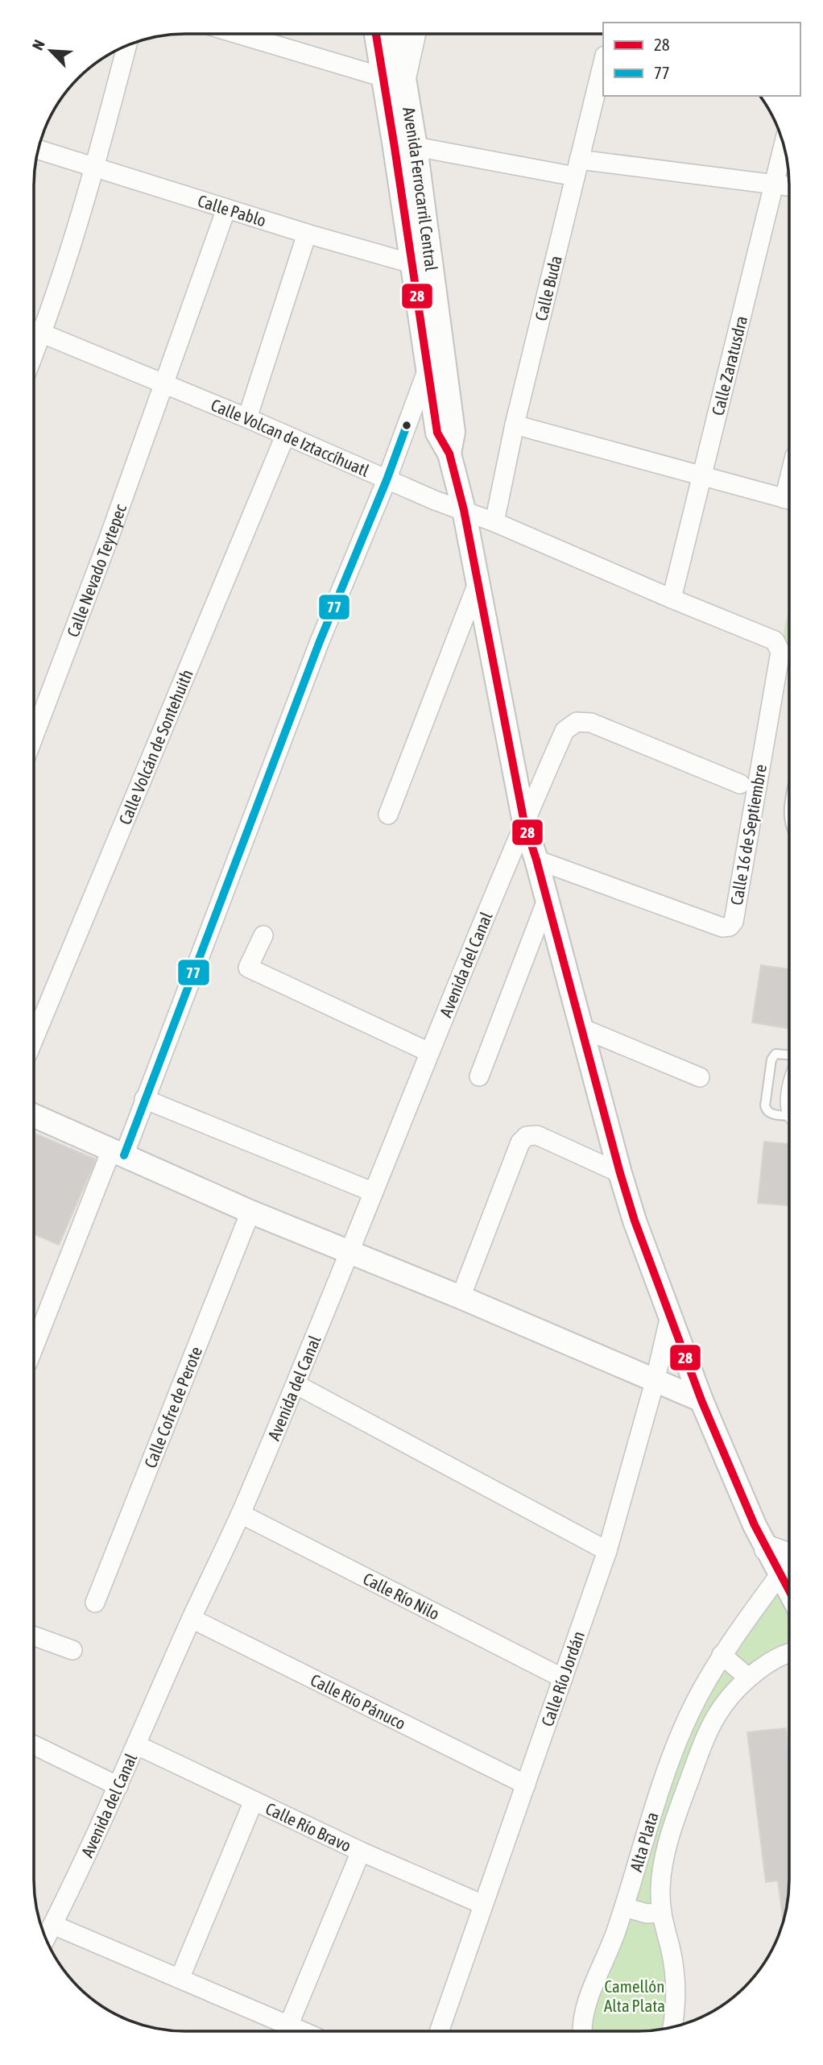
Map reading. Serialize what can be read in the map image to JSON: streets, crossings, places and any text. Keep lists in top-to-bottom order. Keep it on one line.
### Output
{"streets":{"street":["Avenida Ferrocarril Central","Calle Pablo","Calle Buda","Calle Zaratusdra","Calle Volcan de Iztaccíhuatl","Calle Nevado Teytepec","Calle Volcán de Sontehuith","Calle 16 de Septiembre","Avenida del Canal","Calle Cofre de Perote","Calle Río Nilo","Calle Río Jordán","Calle Río Pánuco","Calle Río Bravo","Alta Plata"]},"crossings":[["Avenida Ferrocarril Central","Calle Pablo"],["Avenida Ferrocarril Central","Calle Volcan de Iztaccíhuatl"],["Avenida Ferrocarril Central","Calle 16 de Septiembre"],["Avenida Ferrocarril Central","Avenida del Canal"],["Avenida Ferrocarril Central","Calle Río Jordán"],["Calle Pablo","Calle Nevado Teytepec"],["Calle Buda","Calle Volcan de Iztaccíhuatl"],["Calle Zaratusdra","Calle Volcan de Iztaccíhuatl"],["Calle Volcan de Iztaccíhuatl","Calle Nevado Teytepec"],["Calle Volcan de Iztaccíhuatl","Calle Volcán de Sontehuith"],["Calle Volcan de Iztaccíhuatl","Calle 16 de Septiembre"],["Avenida del Canal","Calle Río Nilo"],["Avenida del Canal","Calle Río Pánuco"],["Avenida del Canal","Calle Río Bravo"],["Calle Río Nilo","Calle Río Jordán"],["Calle Río Jordán","Calle Río Pánuco"],["Calle Río Jordán","Calle Río Bravo"]],"parks":["Camellón Alta Plata"],"lines":["transit line 28","transit line 77"],"legend":["28","77"],"north":"top left"}
